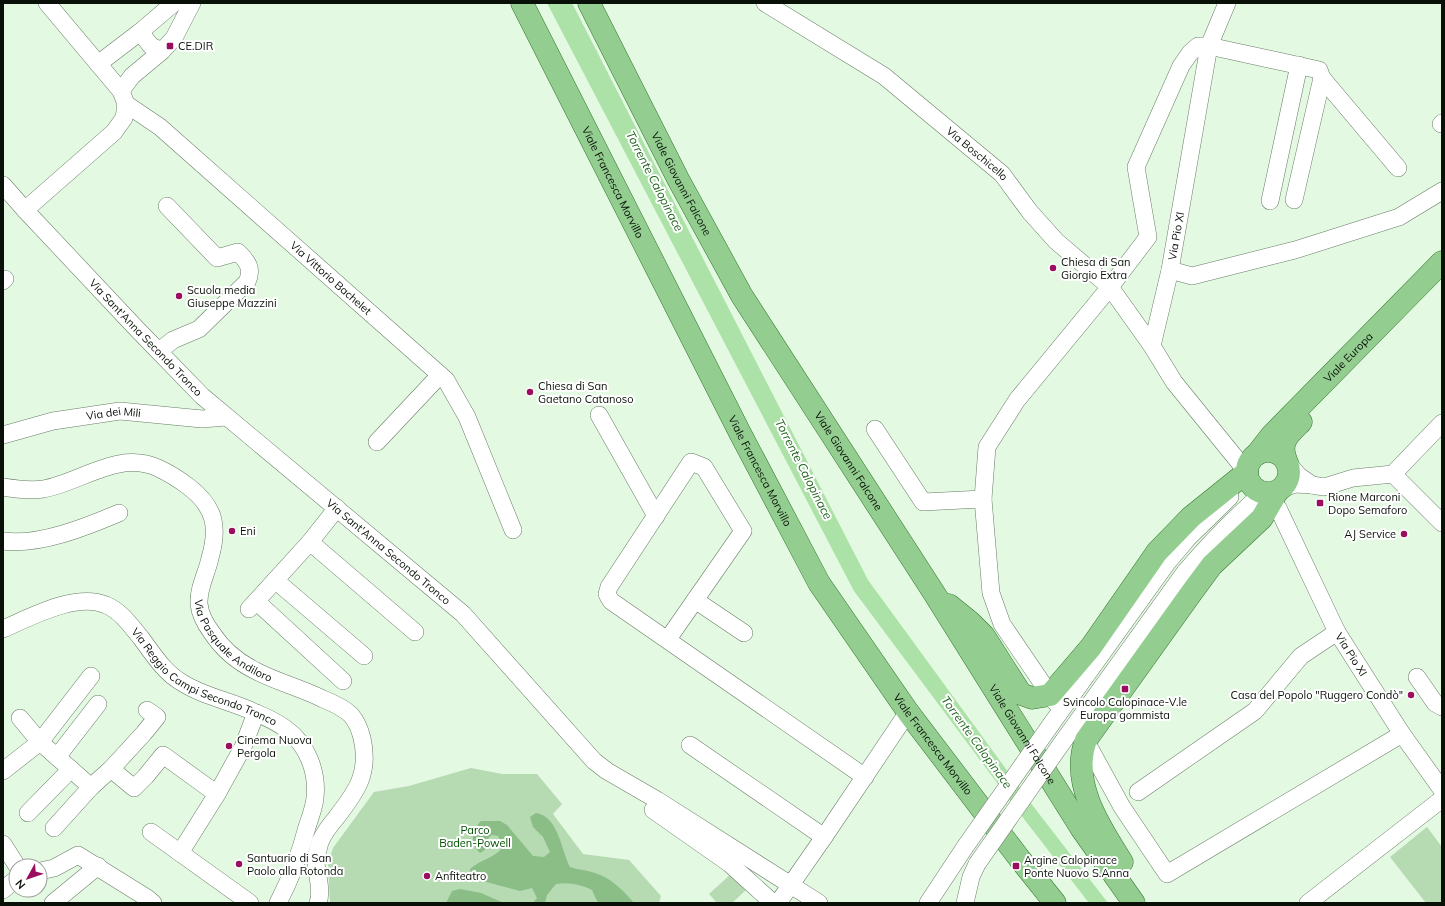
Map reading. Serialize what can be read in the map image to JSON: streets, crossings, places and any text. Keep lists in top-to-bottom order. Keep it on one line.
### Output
{"streets":{"main road":["Viale Francesca Morvillo","Viale Giovanni Falcone","Viale Europa"],"street":["Via Boschicello","Via Pio XI","Via Vittorio Bachelet","Via Sant'Anna Secondo Tronco","Via dei Mili","Via Pasquale Andiloro","Via Reggio Campi Secondo Tronco"]},"crossings":[["Via Boschicello","Via Pio XI"],["Via Pio XI","Viale Europa"],["Via Sant'Anna Secondo Tronco","Via dei Mili"]],"water":["Torrente Calopinace"],"parks":["Parco Baden-Powell"],"places":{"transit":["CE.DIR","Rione Marconi Dopo Semaforo","Svincolo Calopinace-V.le Europa gommista","Argine Calopinace Ponte Nuovo S.Anna"],"other":["Chiesa di San Giorgio Extra","Scuola media Giuseppe Mazzini","Chiesa di San Gaetano Catanoso","Eni","AJ Service","Casa del Popolo \"Ruggero Condò\"","Cinema Nuova Pergola","Santuario di San Paolo alla Rotonda","Anfiteatro"]},"north":"bottom left"}
